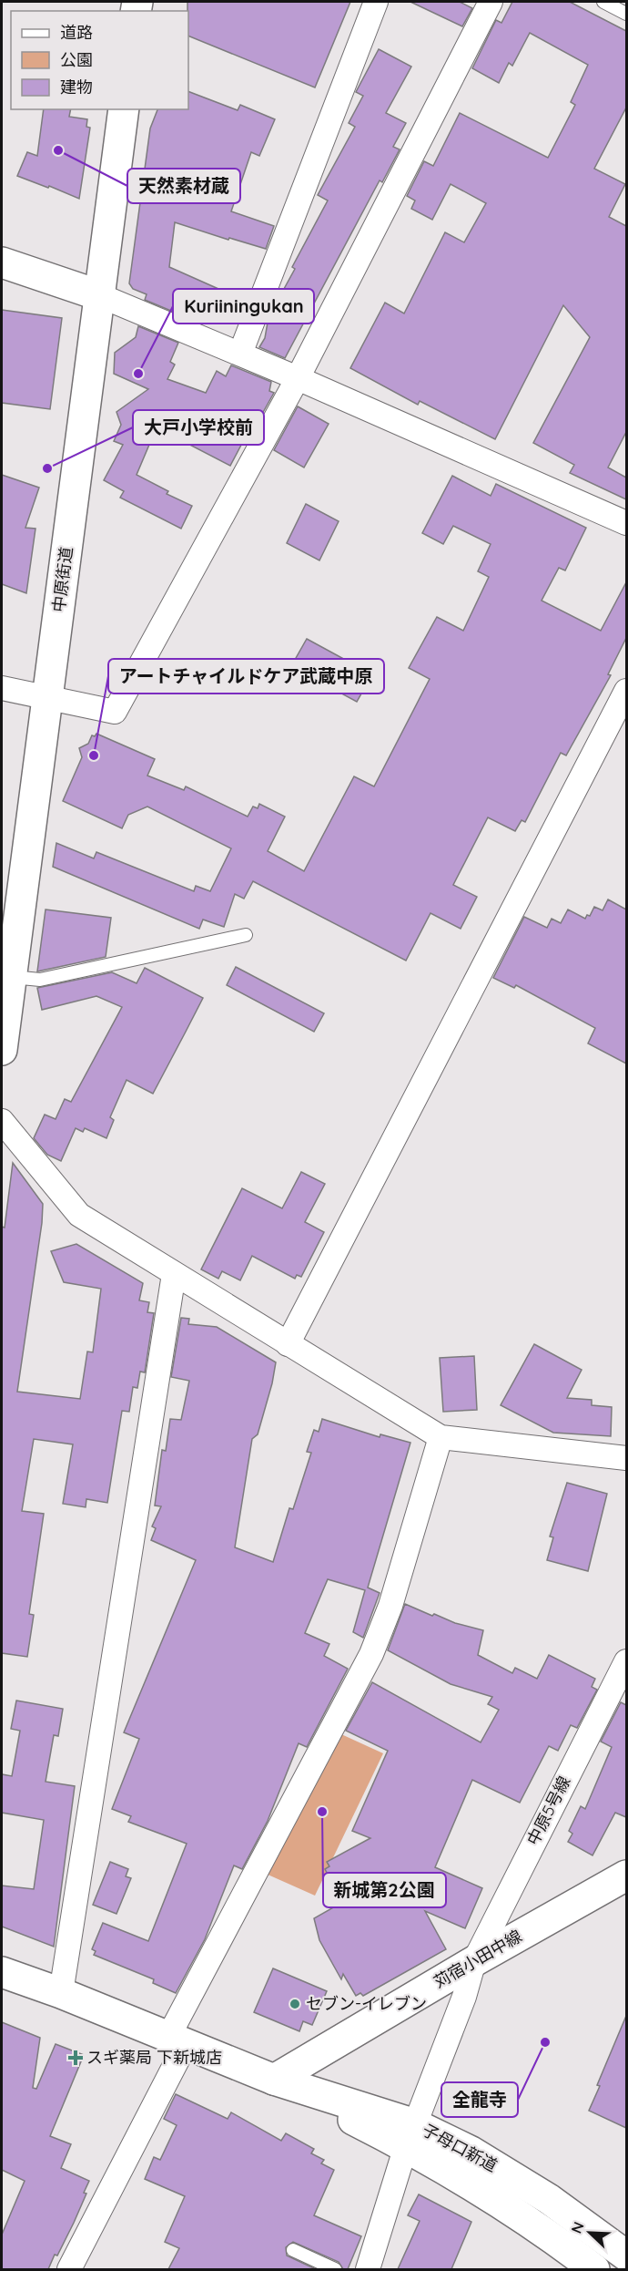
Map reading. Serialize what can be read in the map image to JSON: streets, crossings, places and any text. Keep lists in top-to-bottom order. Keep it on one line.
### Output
{"streets":{"street":["中原街道","中原5号線","苅宿小田中線","子母口新道"]},"crossings":[["中原5号線","苅宿小田中線"],["中原5号線","子母口新道"],["苅宿小田中線","子母口新道"]],"places":{"other":["天然素材蔵","Kuriiningukan","大戸小学校前","アートチャイルドケア武蔵中原","新城第2公園","セブン-イレブン","全龍寺"],"health":["スギ薬局 下新城店"]},"legend":["道路","公園","建物"],"north":"top left"}
